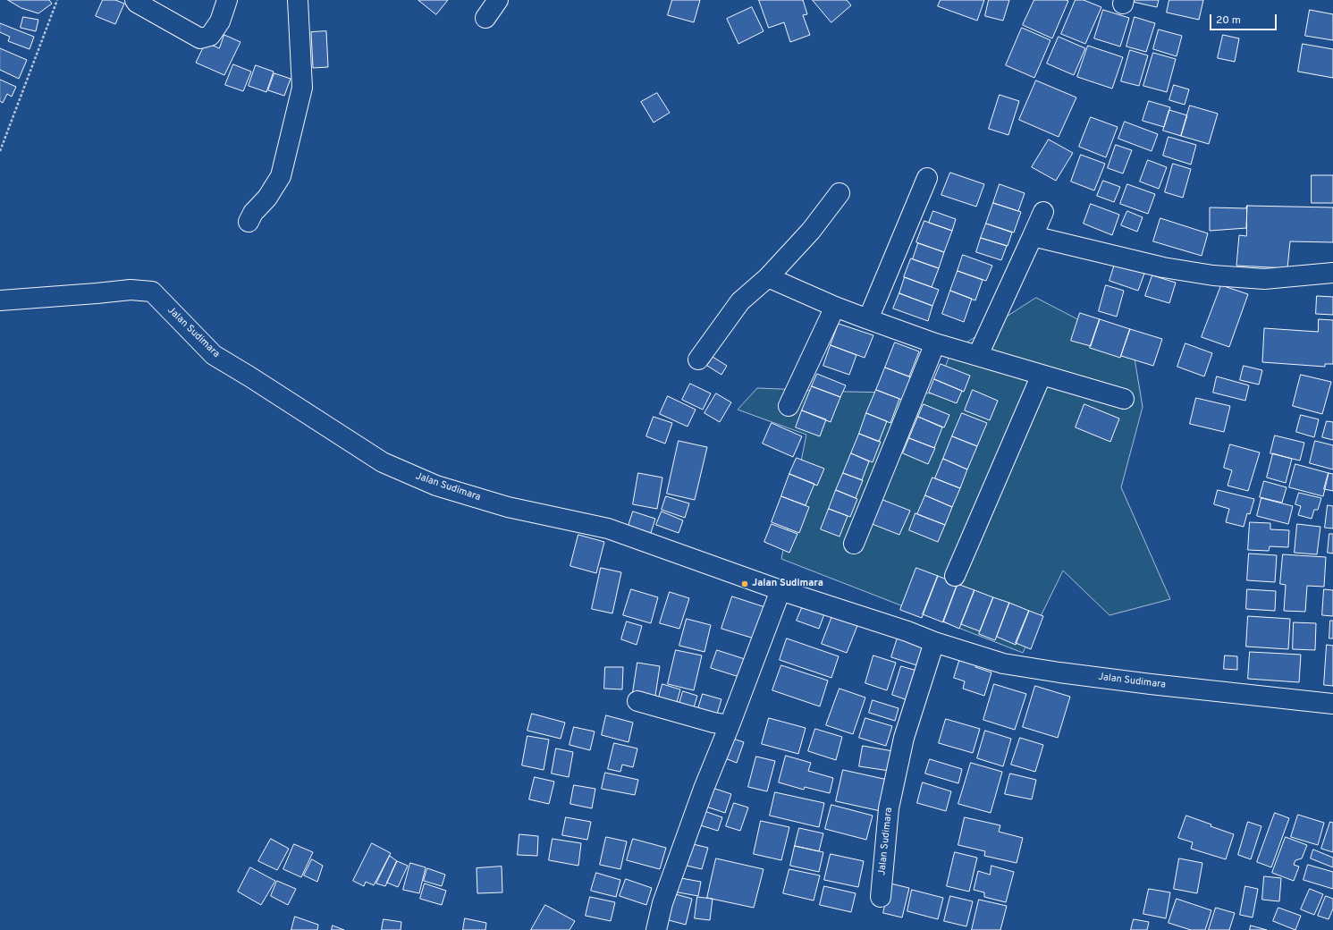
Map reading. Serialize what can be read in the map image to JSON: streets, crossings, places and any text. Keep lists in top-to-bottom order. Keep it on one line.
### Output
{"streets":{"street":["Jalan Sudimara"]},"places":["Jalan Sudimara"],"scale_bar":"20 m"}
